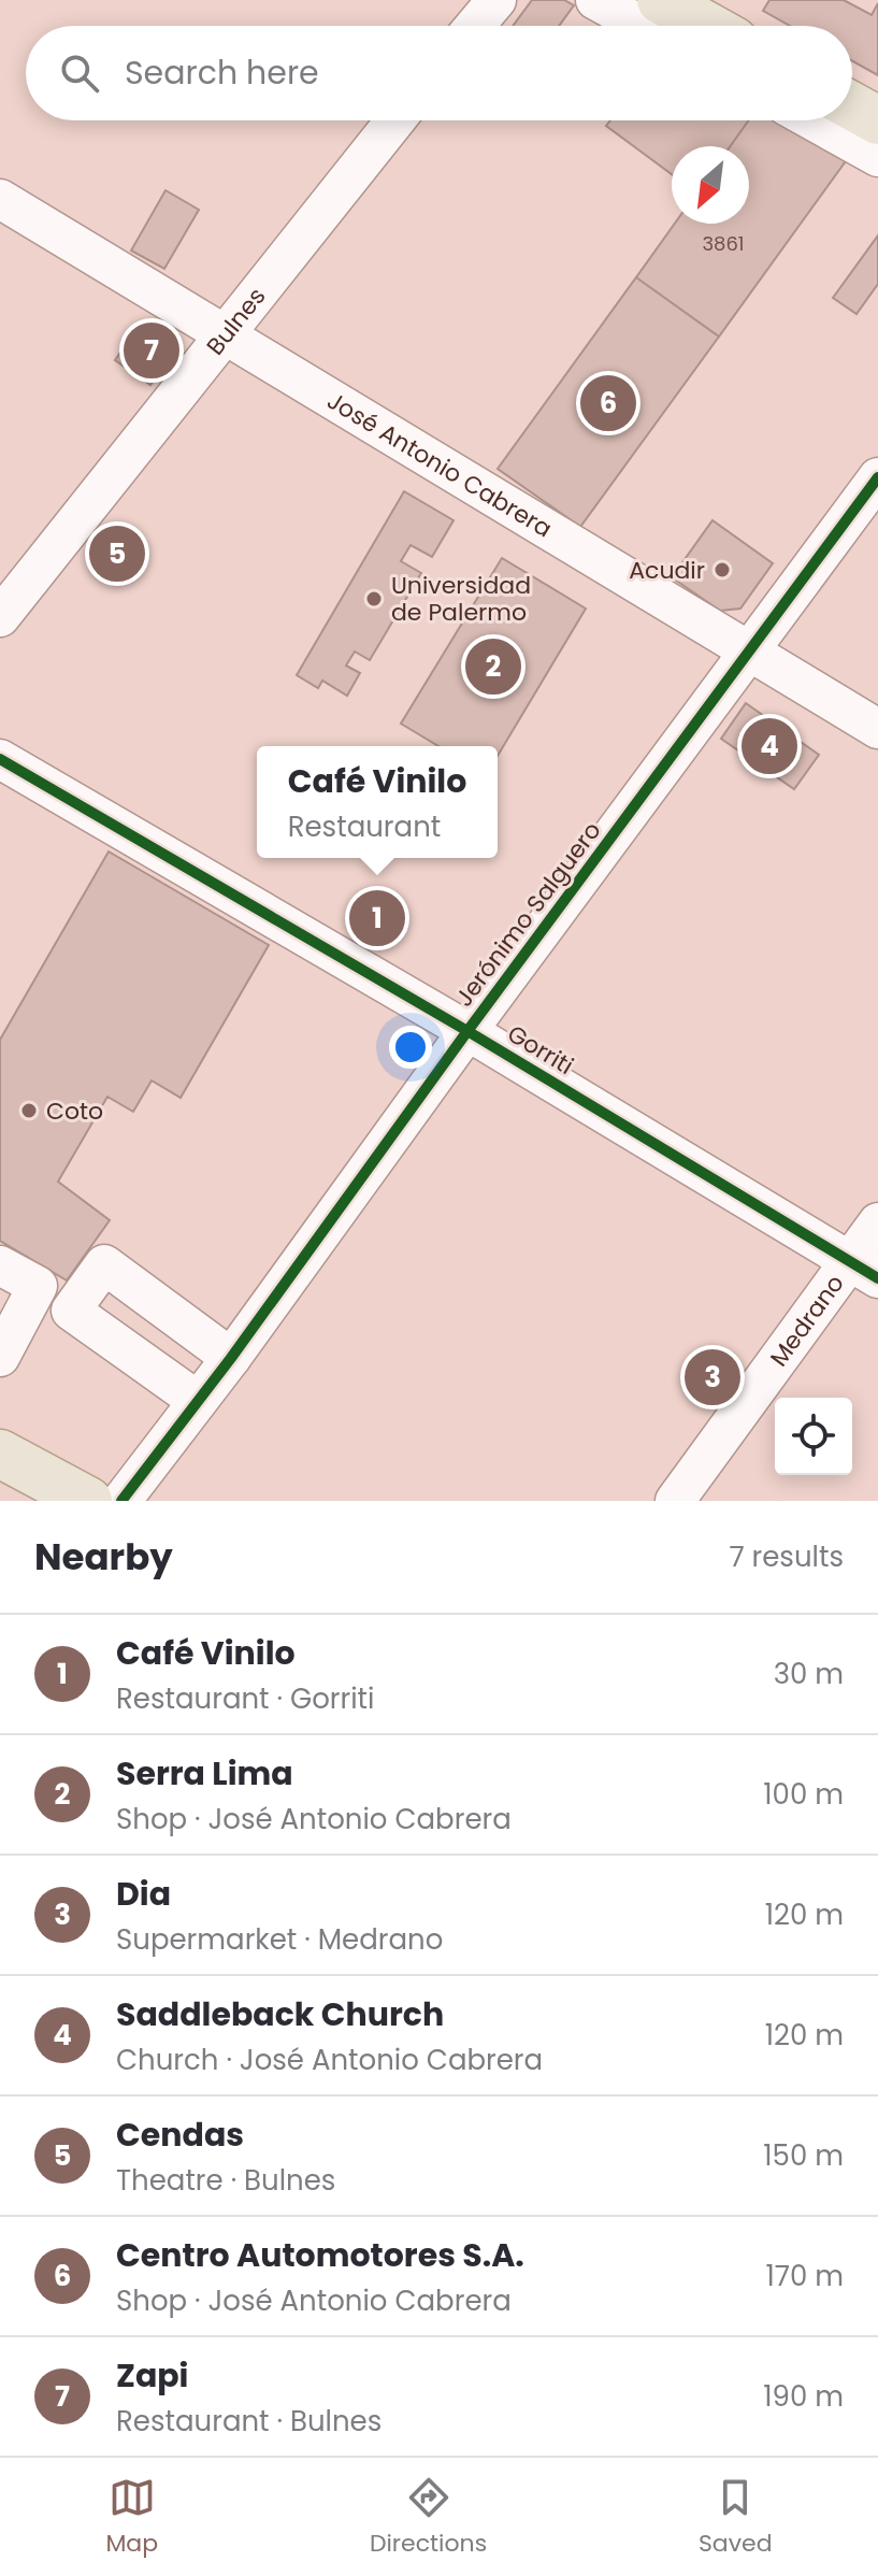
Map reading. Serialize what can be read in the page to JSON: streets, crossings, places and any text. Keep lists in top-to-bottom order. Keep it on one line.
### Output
{"streets":{"street":["Bulnes","José Antonio Cabrera","Jerónimo Salguero","Gorriti","Medrano"]},"crossings":[["Bulnes","José Antonio Cabrera"],["José Antonio Cabrera","Jerónimo Salguero"],["Jerónimo Salguero","Gorriti"],["Gorriti","Medrano"]],"places":["Acudir","Universidad de Palermo","Coto"],"house_numbers":["3861"],"north":"bottom left","page":{"search":"Search here","pins":["7","6","5","2","4","1","3"],"popup":["Café Vinilo","Restaurant"],"heading":["Nearby","7 results"],"list":[{"mark":"1","name":"Café Vinilo","note":"Restaurant · Gorriti","value":"30 m"},{"mark":"2","name":"Serra Lima","note":"Shop · José Antonio Cabrera","value":"100 m"},{"mark":"3","name":"Dia","note":"Supermarket · Medrano","value":"120 m"},{"mark":"4","name":"Saddleback Church","note":"Church · José Antonio Cabrera","value":"120 m"},{"mark":"5","name":"Cendas","note":"Theatre · Bulnes","value":"150 m"},{"mark":"6","name":"Centro Automotores S.A.","note":"Shop · José Antonio Cabrera","value":"170 m"},{"mark":"7","name":"Zapi","note":"Restaurant · Bulnes","value":"190 m"}],"nav":["Map","Directions","Saved"]}}
